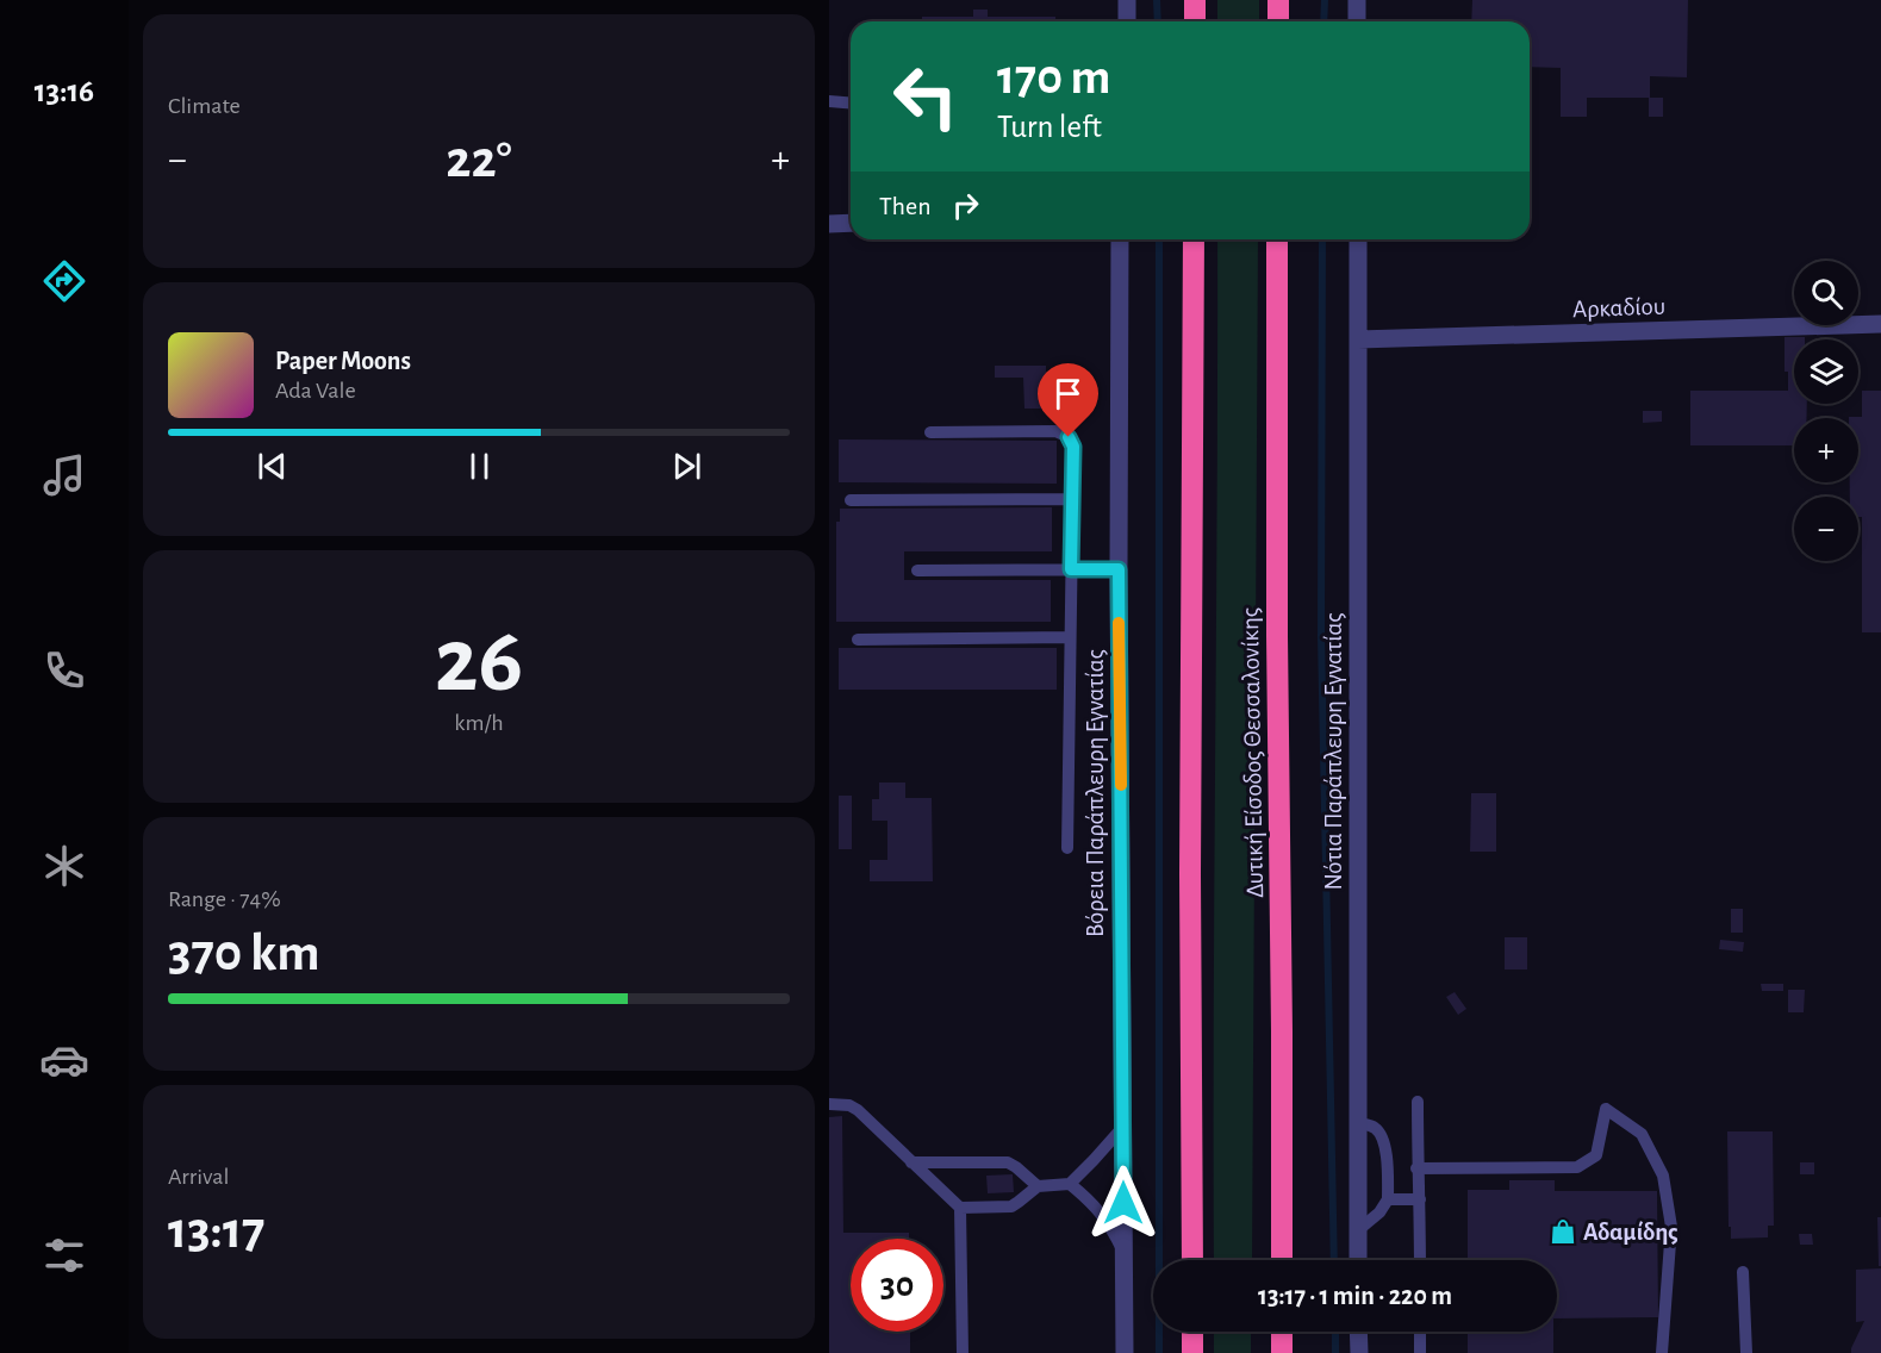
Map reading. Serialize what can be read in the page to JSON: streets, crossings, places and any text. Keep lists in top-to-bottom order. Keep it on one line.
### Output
{"streets":{"highway":["Δυτική Είσοδος Θεσσαλονίκης"],"street":["Αρκαδίου","Νότια Παράπλευρη Εγνατίας","Βόρεια Παράπλευρη Εγνατίας"]},"crossings":[["Αρκαδίου","Νότια Παράπλευρη Εγνατίας"]],"places":{"shop":["Αδαμίδης"]},"page":{"tabs":"13:16","tile":["Climate",["26","km/h"],["Range · 74%","370 km"],["Arrival","13:17"]],"turn":["170 m","Turn left"],"heat":["−","22°","+"],"then":"Then","map_buttons":["+","−"],"song":["Paper Moons","Ada Vale"],"limit":"30","trip":"13:17 · 1 min · 220 m"}}
